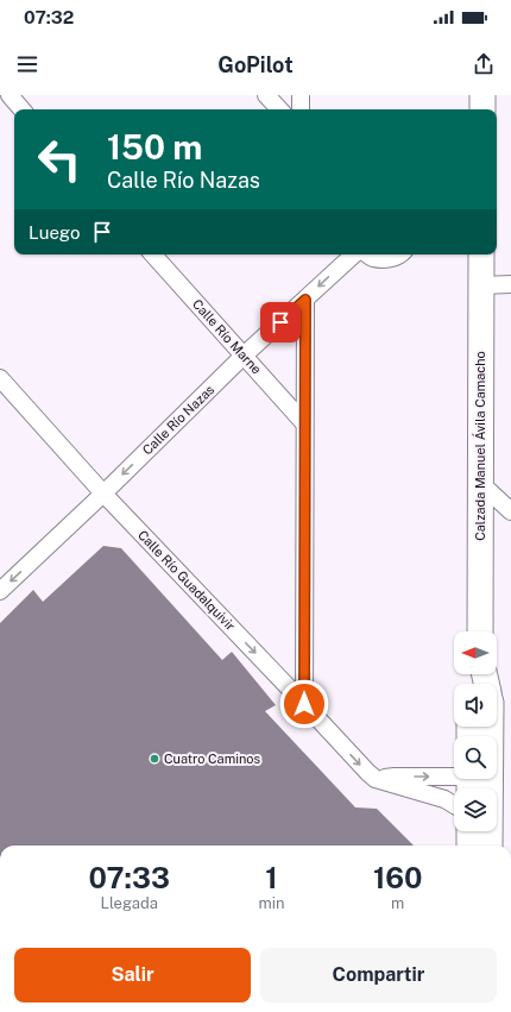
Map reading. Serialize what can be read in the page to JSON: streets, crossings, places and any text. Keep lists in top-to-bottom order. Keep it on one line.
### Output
{"streets":{"main road":["Calzada Manuel Ávila Camacho"],"street":["Calle Río Marne","Calle Río Nazas","Calle Río Guadalquivir"]},"crossings":[["Calle Río Marne","Calle Río Nazas"],["Calle Río Nazas","Calle Río Guadalquivir"]],"one_way":["Calle Río Nazas","Calle Río Guadalquivir"],"places":["Cuatro Caminos"],"north":"left","page":{"status":"07:32","header":"GoPilot","turn":["150 m","Calle Río Nazas"],"then":"Luego","eta":["07:33","Llegada","1","min","160","m"],"buttons":["Salir","Compartir"]}}
